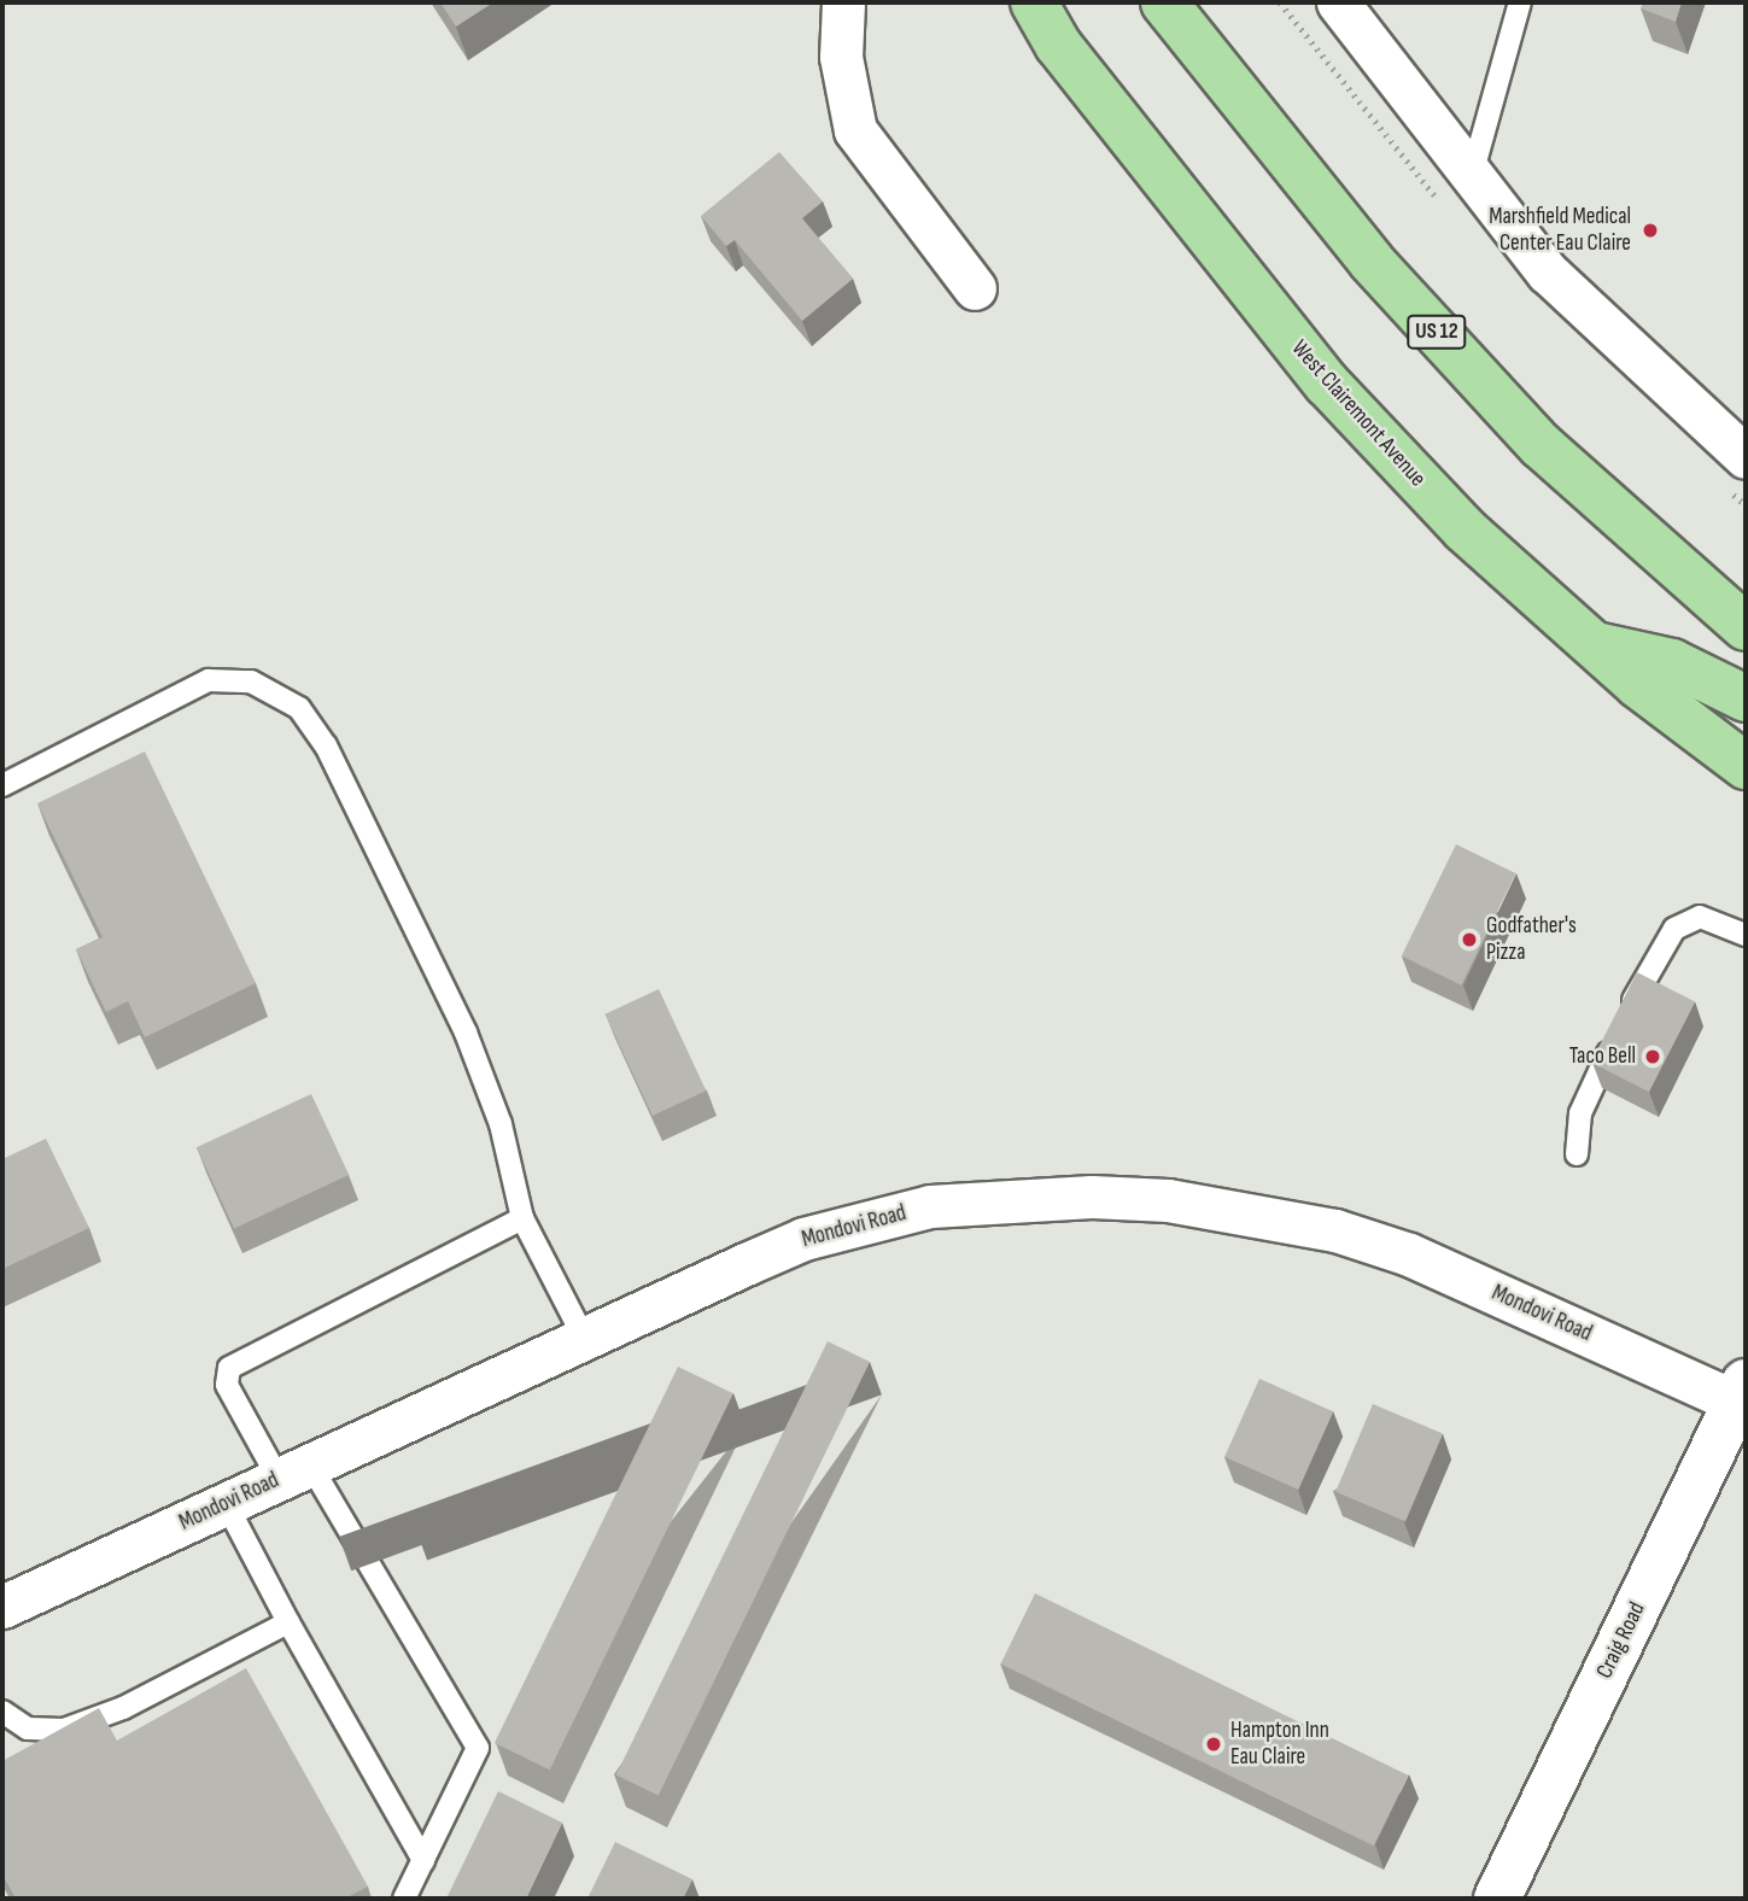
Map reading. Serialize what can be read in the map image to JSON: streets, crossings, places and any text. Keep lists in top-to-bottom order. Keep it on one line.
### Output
{"streets":{"main road":["US 12","West Clairemont Avenue"],"street":["Mondovi Road","Craig Road"]},"crossings":[["Mondovi Road","Craig Road"]],"places":["Marshfield Medical Center Eau Claire","Godfather's Pizza","Taco Bell","Hampton Inn Eau Claire"]}
